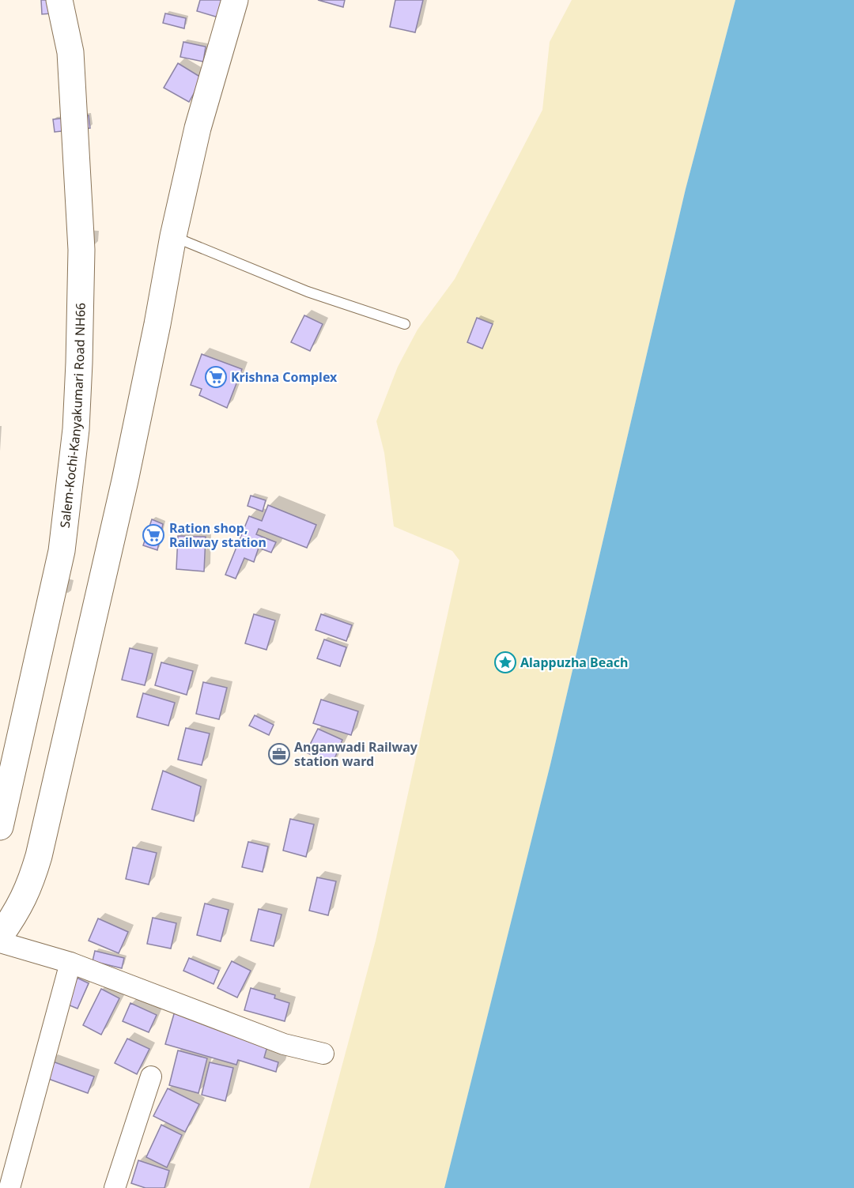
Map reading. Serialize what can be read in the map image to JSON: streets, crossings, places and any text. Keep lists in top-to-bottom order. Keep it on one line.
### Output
{"streets":{"main road":["Salem-Kochi-Kanyakumari Road NH66"]},"places":{"supermarket":["Krishna Complex","Ration shop, Railway station"],"place":["Alappuzha Beach"],"office":["Anganwadi Railway station ward"]}}
